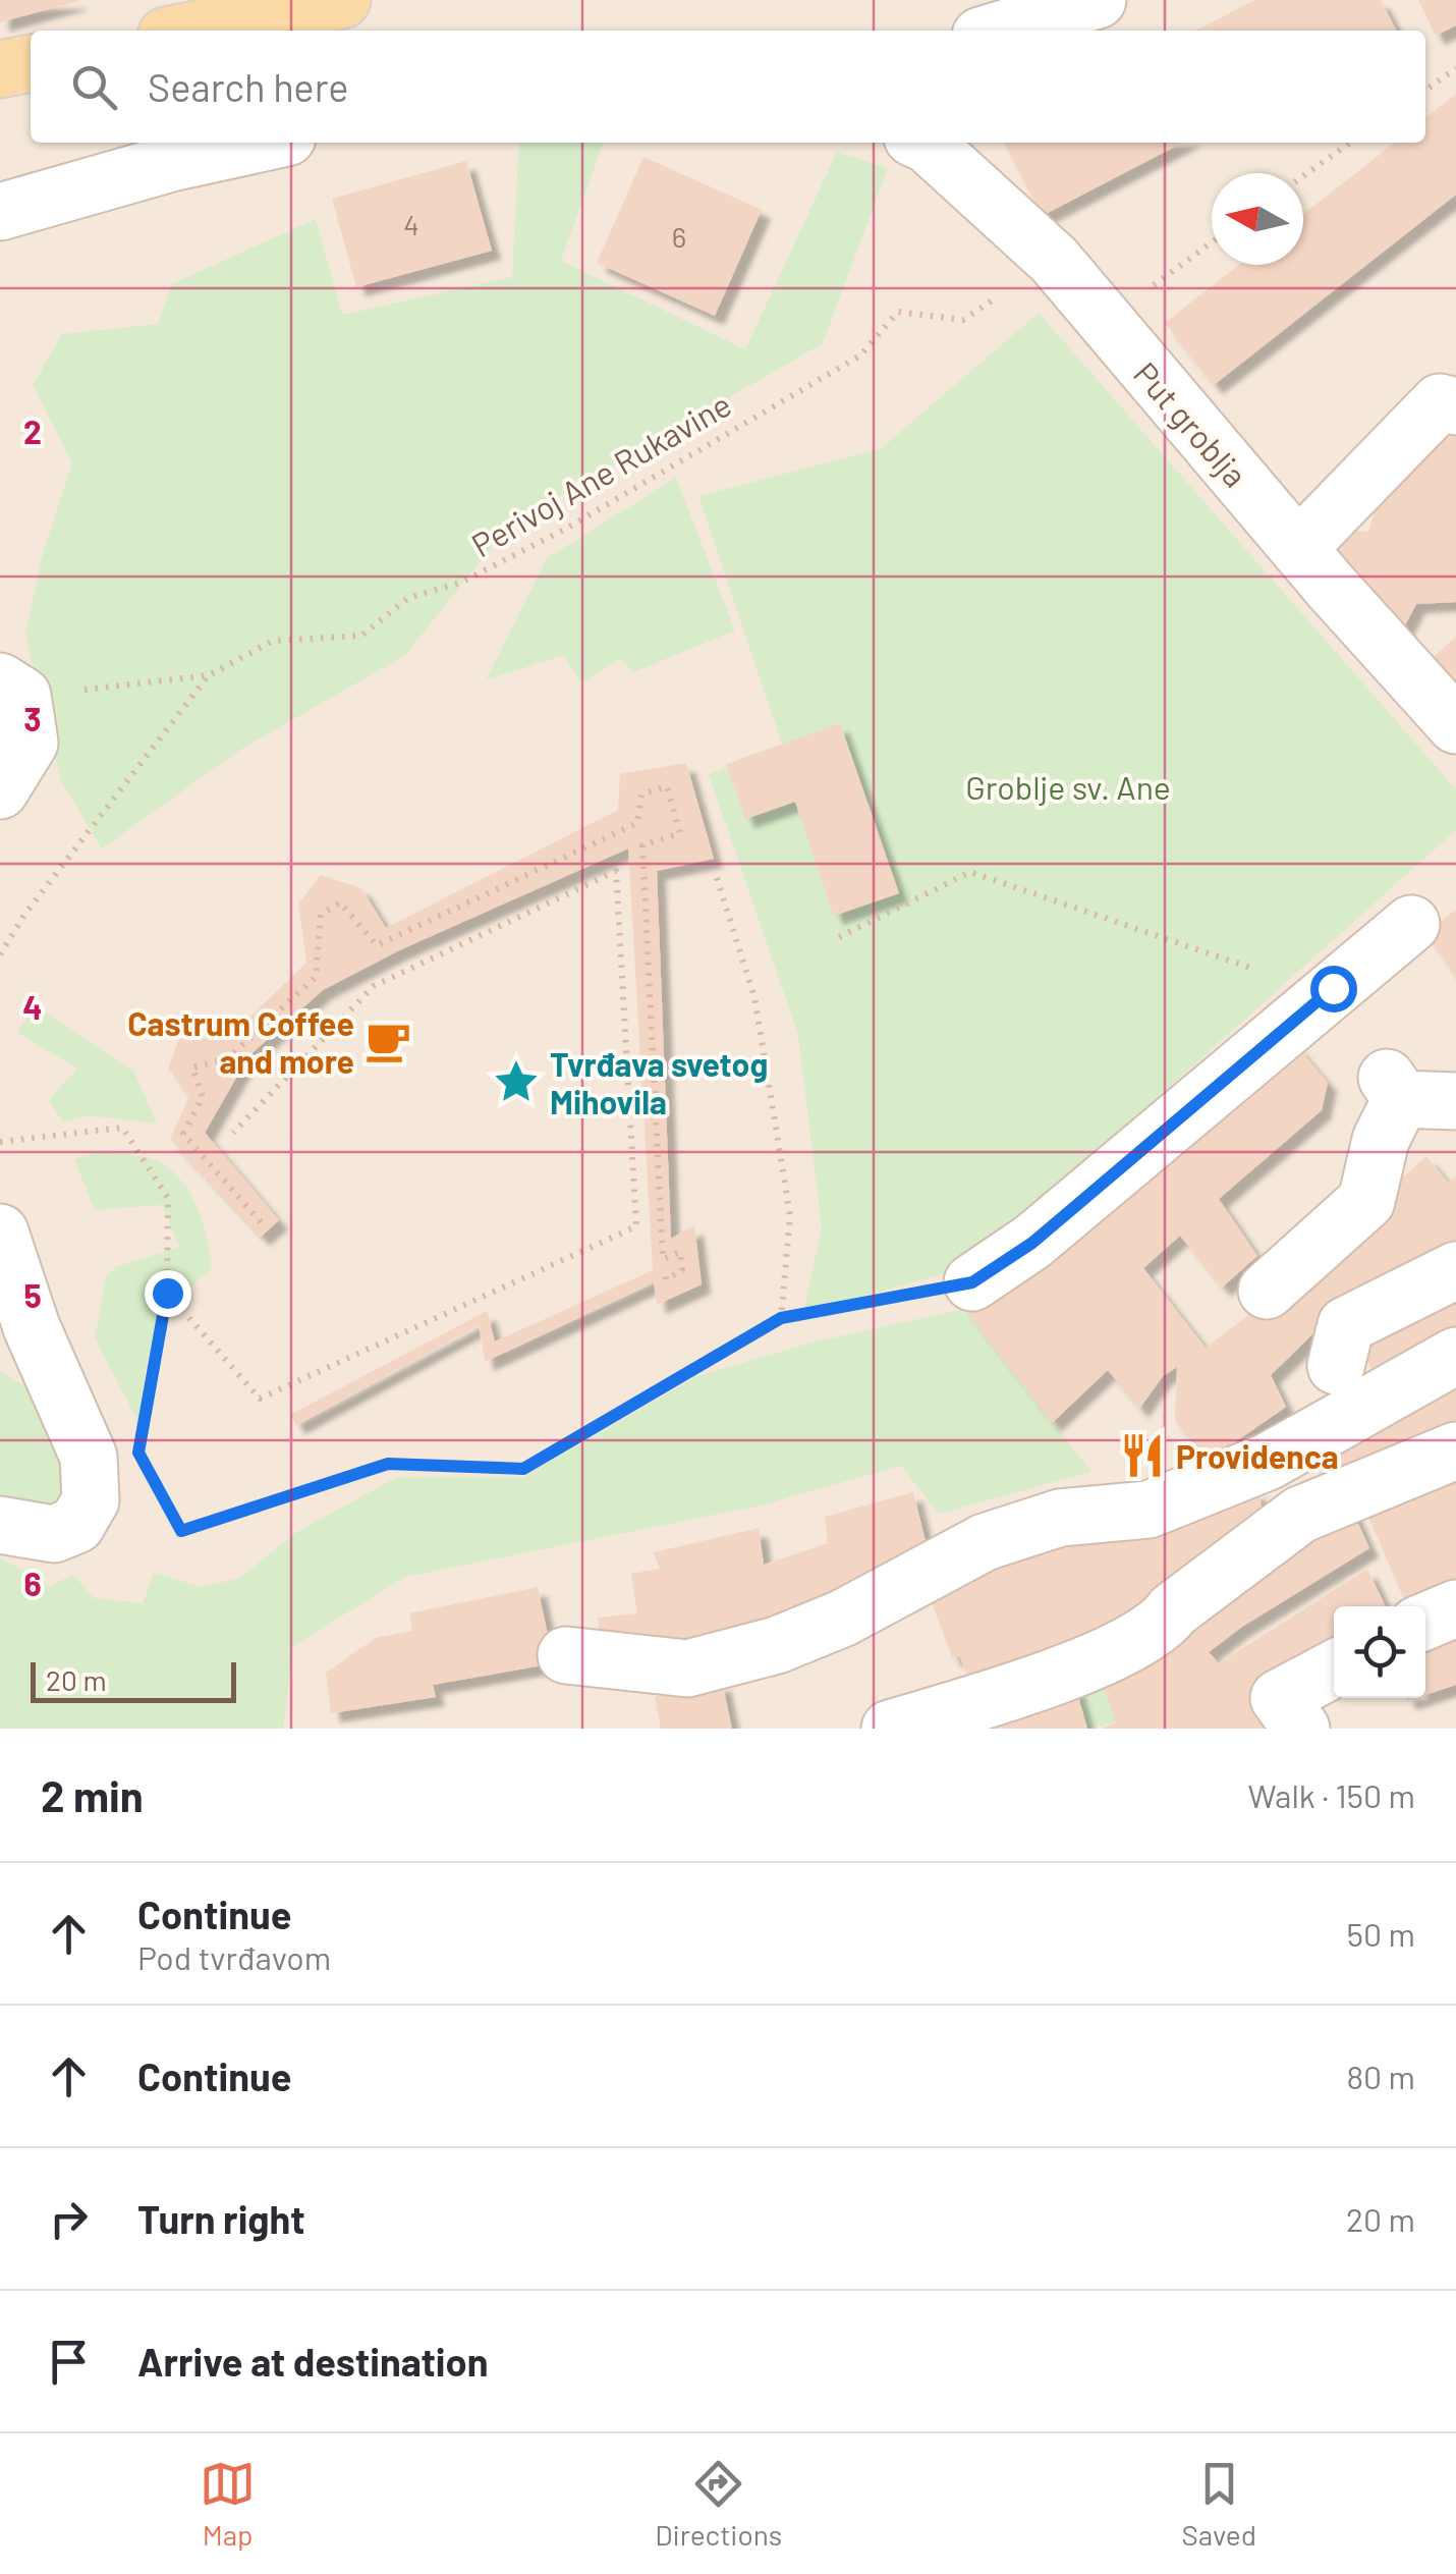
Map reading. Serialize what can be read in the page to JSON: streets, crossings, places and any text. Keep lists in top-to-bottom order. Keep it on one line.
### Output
{"streets":{"street":["Put groblja"],"path":["Perivoj Ane Rukavine"]},"crossings":[["Put groblja","Perivoj Ane Rukavine"]],"parks":["Groblje sv. Ane"],"places":{"cafe":["Castrum Coffee and more"],"place":["Tvrđava svetog Mihovila"],"restaurant":["Providenca"]},"house_numbers":["4","6"],"scale_bar":"20 m","north":"left","page":{"search":"Search here","scale":"20 m","heading":["2 min","Walk · 150 m"],"list":[["Continue","Pod tvrđavom","50 m"],["Continue","80 m"],["Turn right","20 m"],"Arrive at destination"],"nav":["Map","Directions","Saved"]},"grid":{"rows":["2","3","4","5","6"]}}
